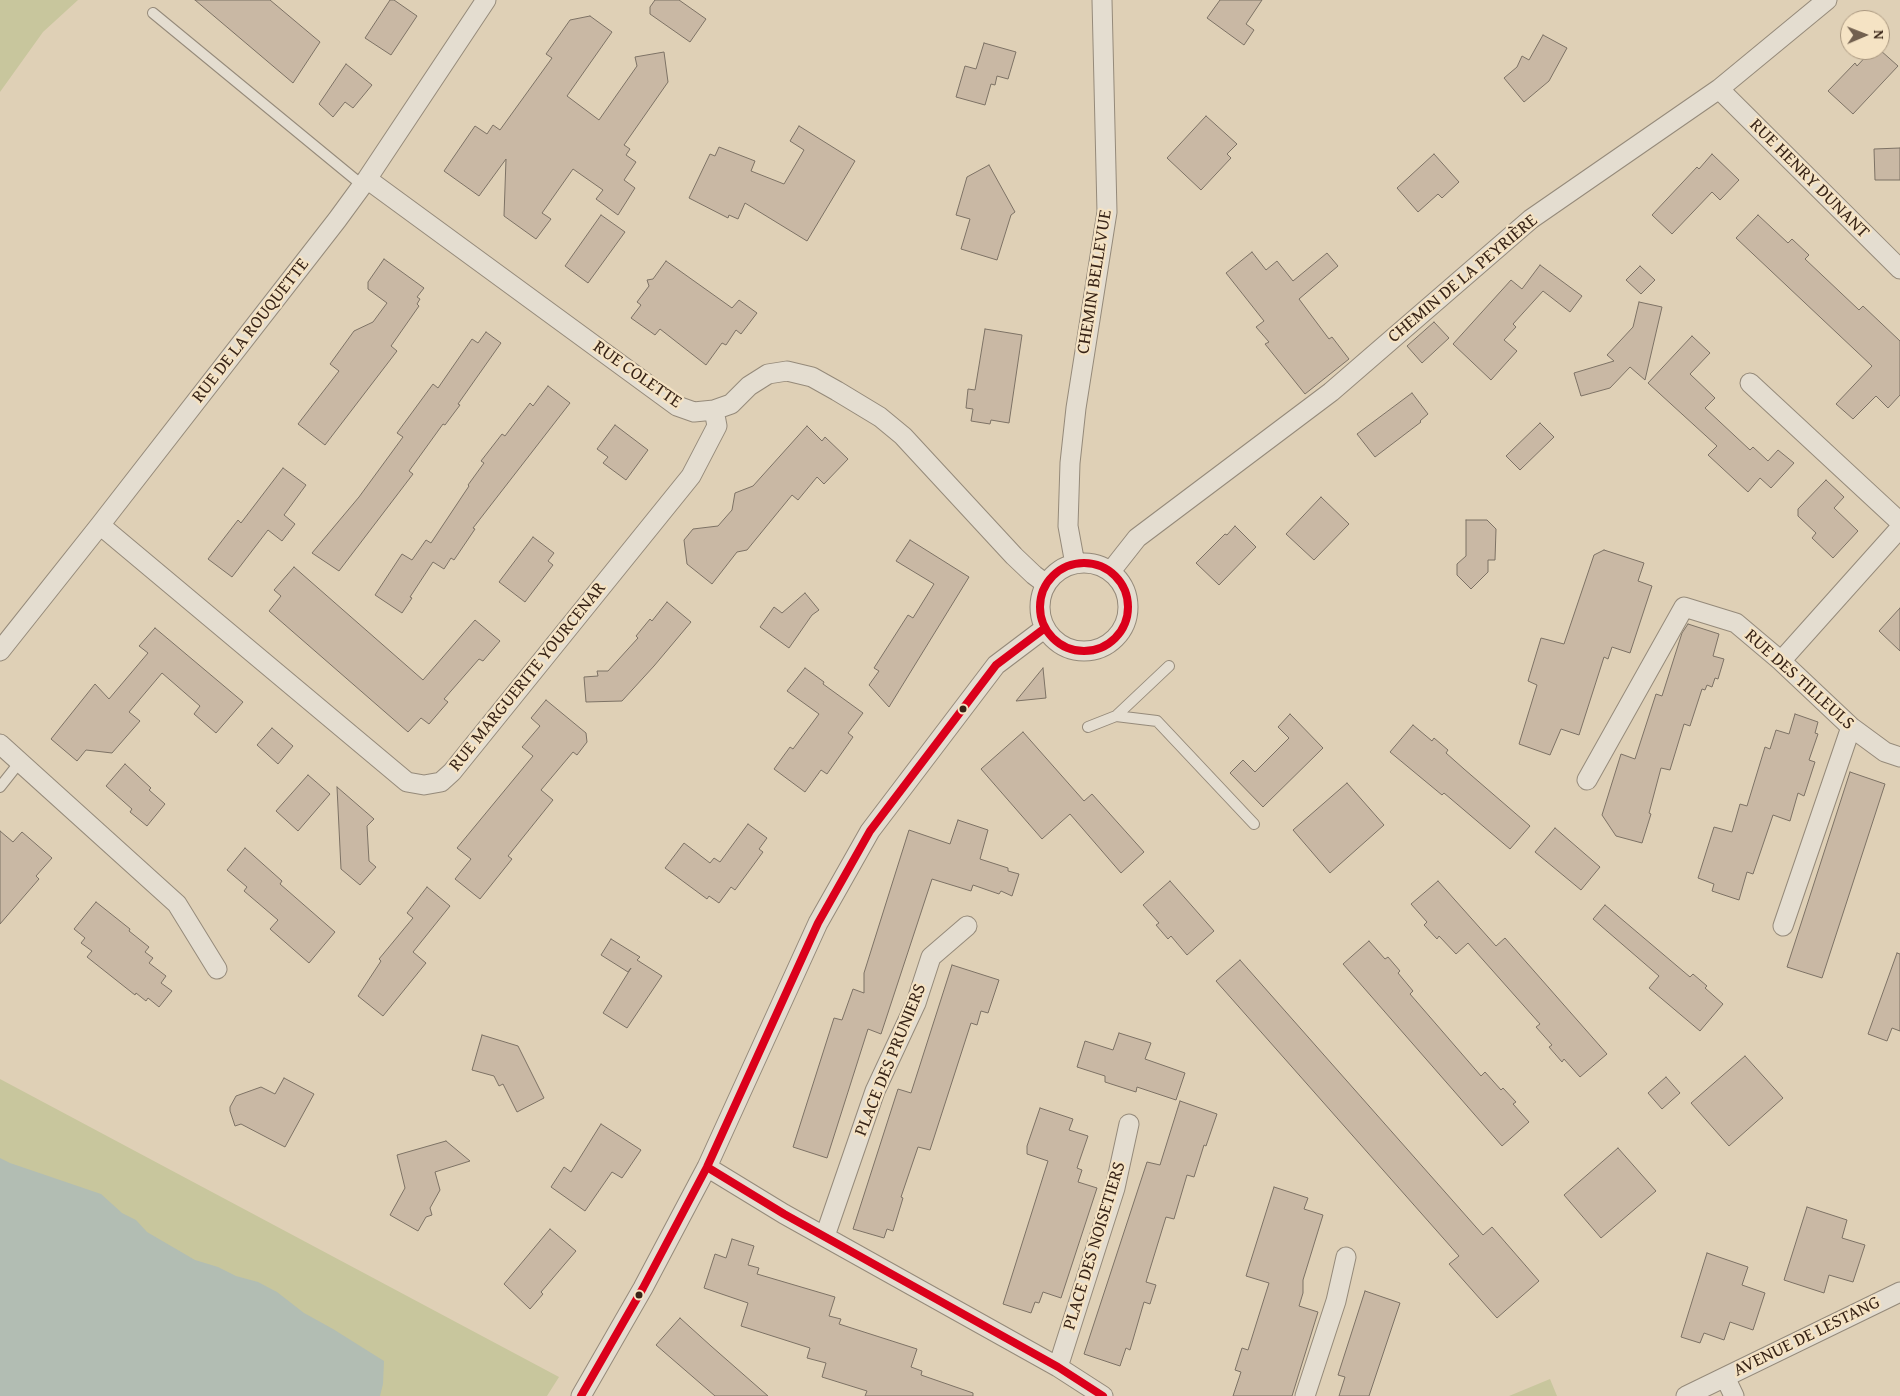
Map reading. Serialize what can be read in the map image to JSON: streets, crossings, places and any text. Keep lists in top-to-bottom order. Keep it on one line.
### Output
{"streets":{"street":["RUE HENRY DUNANT","CHEMIN DE LA PEYRIÈRE","CHEMIN BELLEVUE","RUE DE LA ROUQUETTE","RUE COLETTE","RUE MARGUERITE YOURCENAR","RUE DES TILLEULS","PLACE DES PRUNIERS","PLACE DES NOISETIERS","AVENUE DE LESTANG"]},"crossings":[["RUE HENRY DUNANT","CHEMIN DE LA PEYRIÈRE"],["CHEMIN DE LA PEYRIÈRE","CHEMIN BELLEVUE"],["CHEMIN DE LA PEYRIÈRE","RUE COLETTE"],["CHEMIN BELLEVUE","RUE COLETTE"],["RUE DE LA ROUQUETTE","RUE COLETTE"],["RUE DE LA ROUQUETTE","RUE MARGUERITE YOURCENAR"],["RUE COLETTE","RUE MARGUERITE YOURCENAR"]],"north":"right"}
